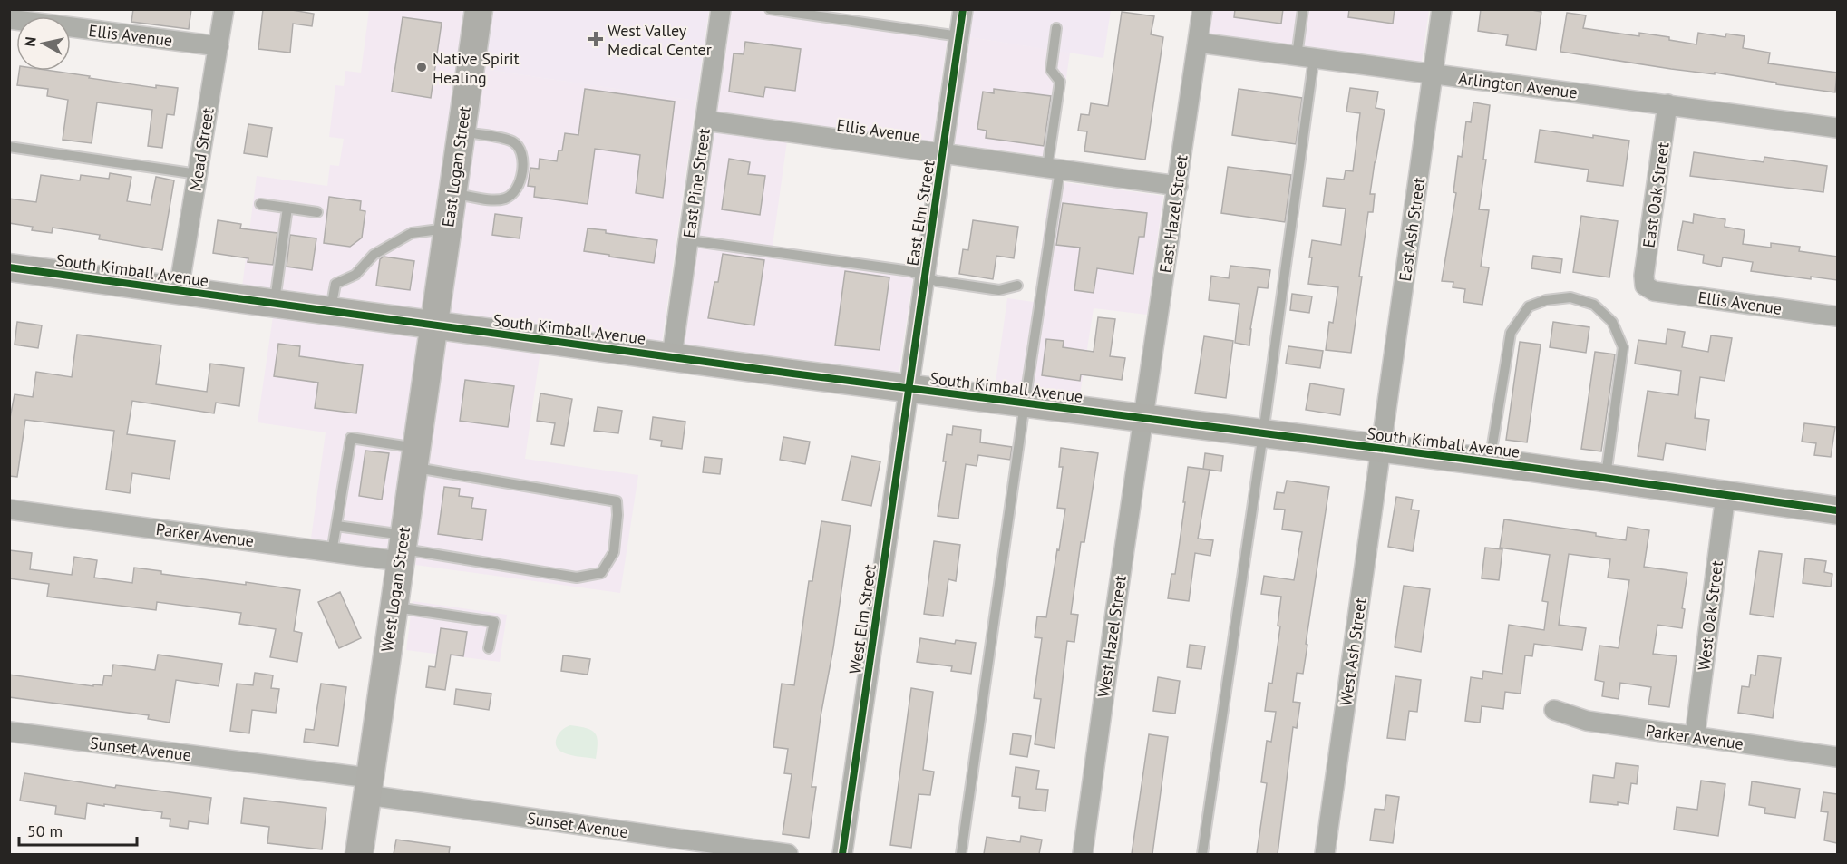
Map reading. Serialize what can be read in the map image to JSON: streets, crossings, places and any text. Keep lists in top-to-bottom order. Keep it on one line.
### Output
{"streets":{"street":["Ellis Avenue","Arlington Avenue","Mead Street","East Logan Street","East Pine Street","East Oak Street","East Elm Street","East Hazel Street","East Ash Street","South Kimball Avenue","Parker Avenue","West Logan Street","West Oak Street","West Elm Street","West Hazel Street","West Ash Street","Sunset Avenue"]},"crossings":[["Ellis Avenue","Mead Street"],["Ellis Avenue","East Pine Street"],["Ellis Avenue","East Oak Street"],["Ellis Avenue","East Elm Street"],["Ellis Avenue","East Hazel Street"],["Arlington Avenue","East Oak Street"],["Arlington Avenue","East Hazel Street"],["Arlington Avenue","East Ash Street"],["Mead Street","South Kimball Avenue"],["East Logan Street","South Kimball Avenue"],["East Logan Street","West Logan Street"],["East Pine Street","South Kimball Avenue"],["East Elm Street","South Kimball Avenue"],["East Elm Street","West Elm Street"],["East Hazel Street","South Kimball Avenue"],["East Hazel Street","West Hazel Street"],["East Ash Street","South Kimball Avenue"],["East Ash Street","West Ash Street"],["South Kimball Avenue","West Logan Street"],["South Kimball Avenue","West Oak Street"],["South Kimball Avenue","West Elm Street"],["South Kimball Avenue","West Hazel Street"],["South Kimball Avenue","West Ash Street"],["Parker Avenue","West Logan Street"],["Parker Avenue","West Oak Street"],["West Logan Street","Sunset Avenue"]],"places":{"health":["West Valley Medical Center"],"other":["Native Spirit Healing"]},"scale_bar":"50 m","north":"left"}
